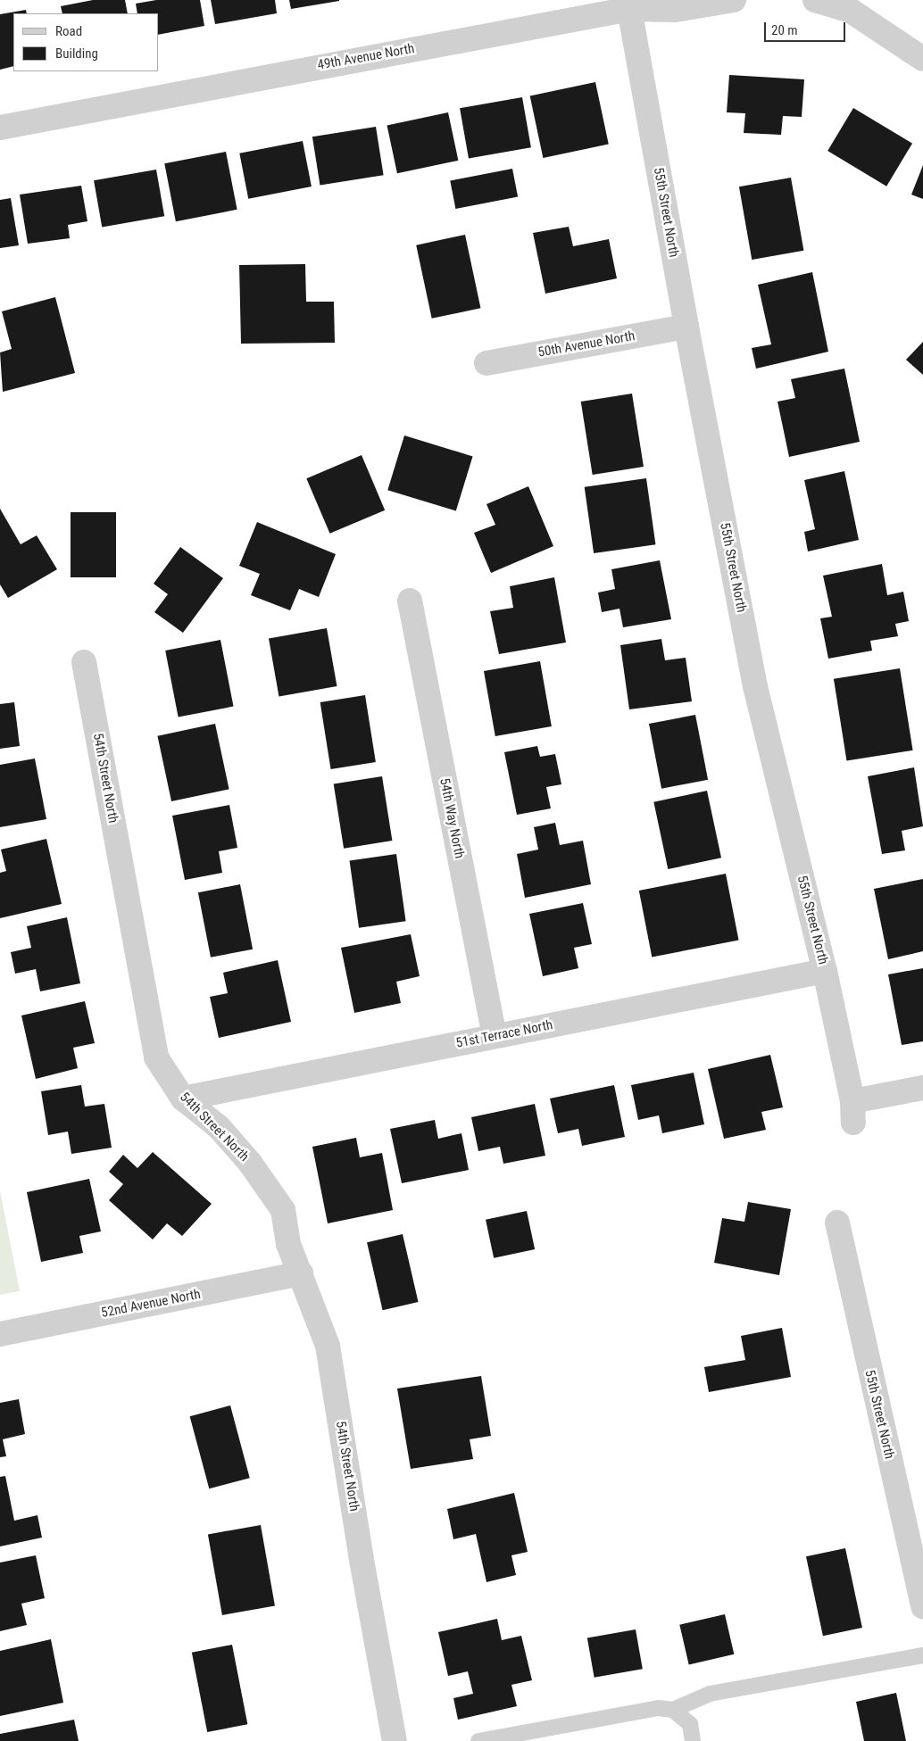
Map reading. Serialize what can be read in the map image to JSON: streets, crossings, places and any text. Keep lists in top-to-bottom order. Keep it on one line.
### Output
{"streets":{"street":["49th Avenue North","55th Street North","50th Avenue North","54th Street North","54th Way North","51st Terrace North","52nd Avenue North"]},"crossings":[["49th Avenue North","55th Street North"],["55th Street North","50th Avenue North"],["55th Street North","51st Terrace North"],["54th Street North","51st Terrace North"],["54th Street North","52nd Avenue North"],["54th Way North","51st Terrace North"]],"legend":["Road","Building"],"scale_bar":"20 m"}
